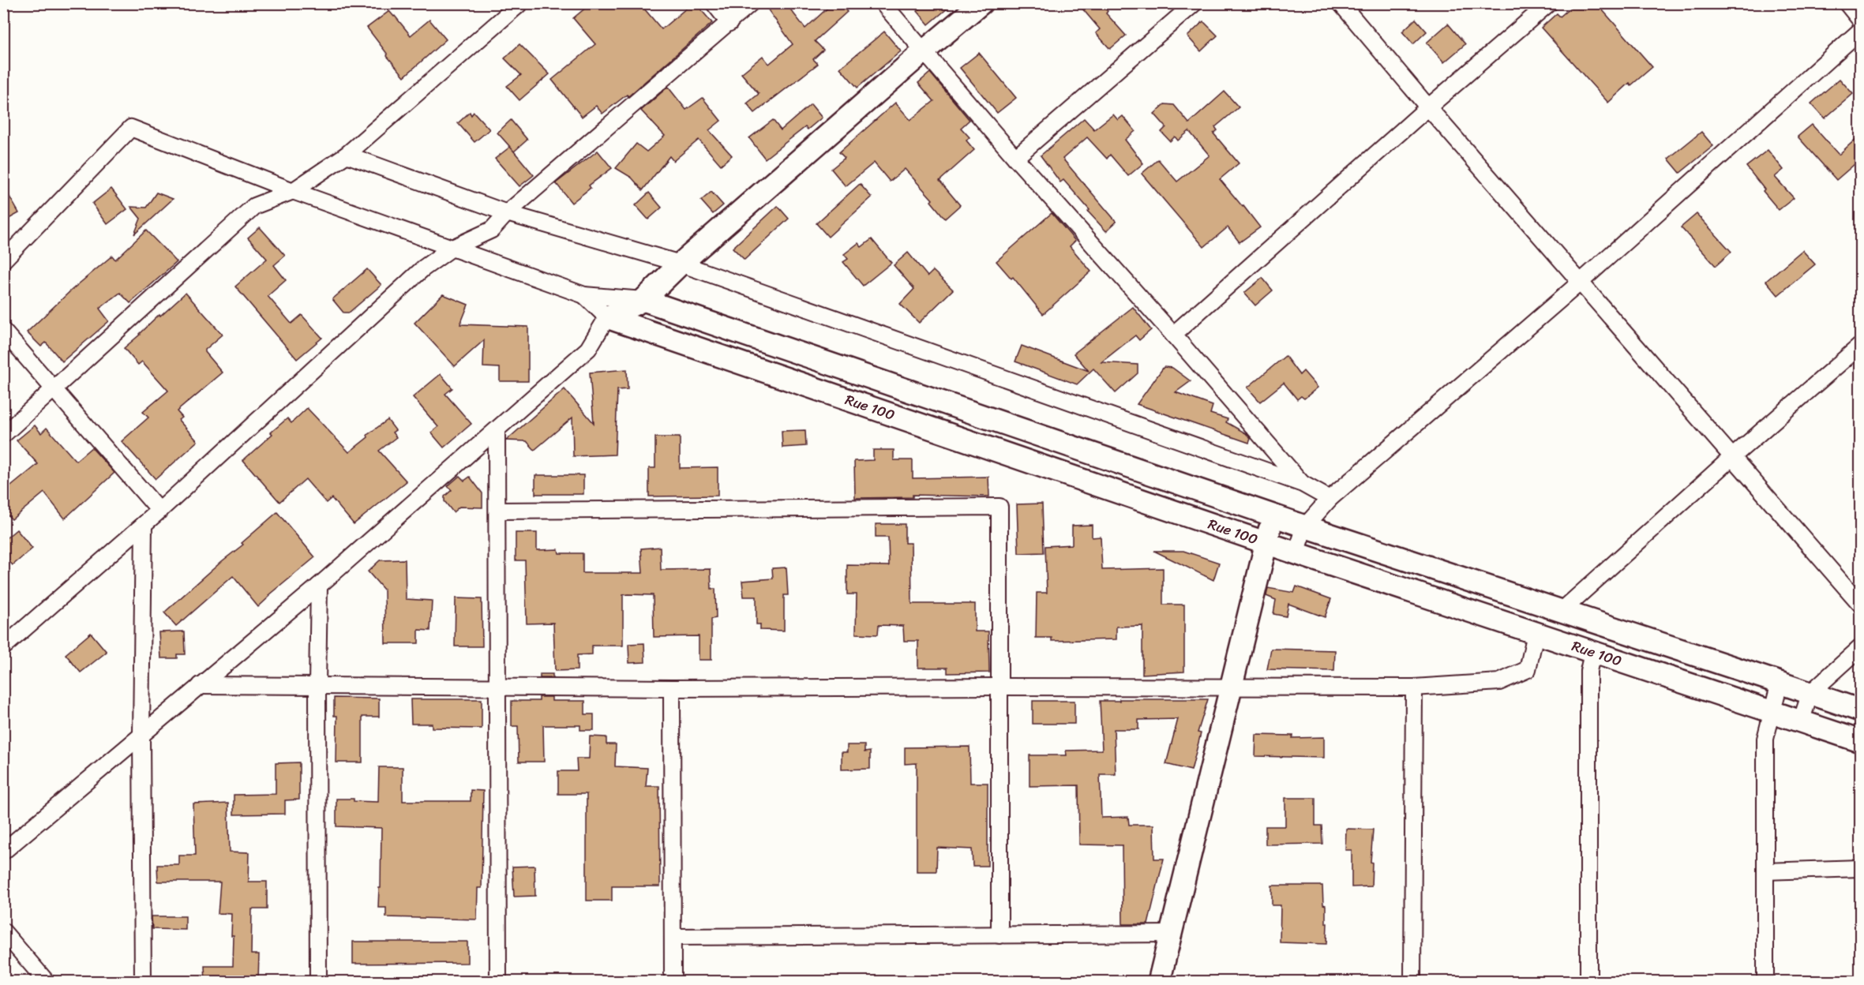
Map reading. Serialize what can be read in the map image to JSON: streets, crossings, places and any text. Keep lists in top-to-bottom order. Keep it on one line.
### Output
{"streets":{"street":["Rue 100"]}}
